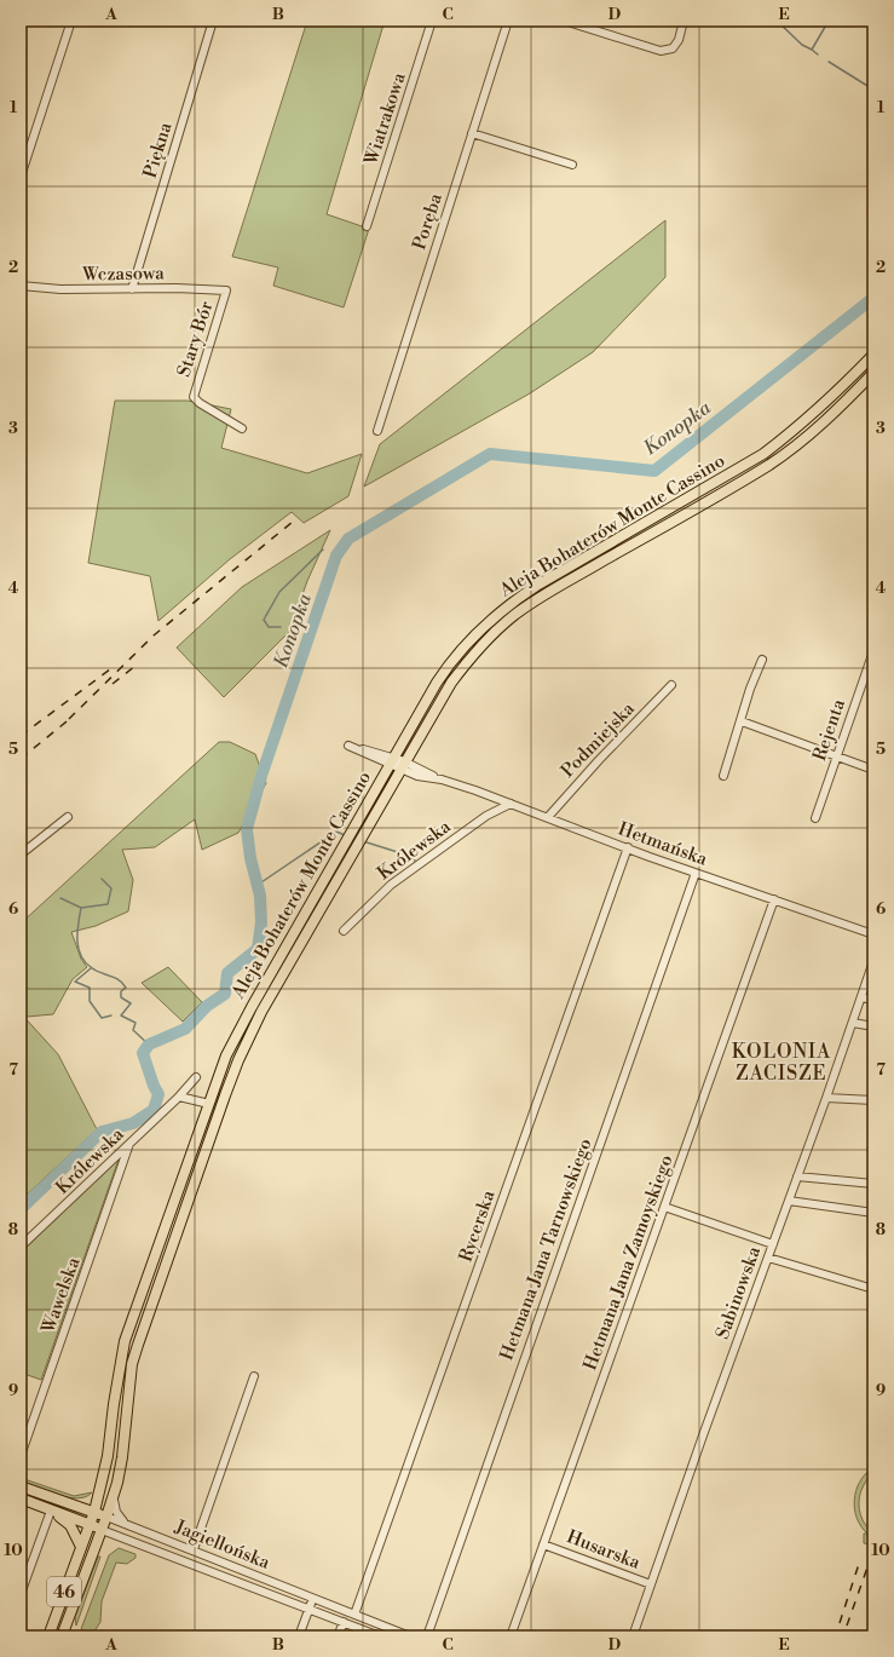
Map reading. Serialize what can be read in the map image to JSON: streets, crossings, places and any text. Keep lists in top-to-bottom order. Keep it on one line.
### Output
{"streets":{"main road":["Aleja Bohaterów Monte Cassino","Jagiellońska","46"],"street":["Wiatrakowa","Piękna","Poręba","Wczasowa","Stary Bór","Rejenta","Podmiejska","Hetmańska","Królewska","Rycerska","Hetmana Jana Tarnowskiego","Hetmana Jana Zamoyskiego","Sabinowska","Wawelska","Husarska"]},"crossings":[["Piękna","Wczasowa"],["Wczasowa","Stary Bór"],["Aleja Bohaterów Monte Cassino","Hetmańska"],["Aleja Bohaterów Monte Cassino","Jagiellońska"],["Podmiejska","Hetmańska"],["Hetmańska","Królewska"],["Hetmańska","Rycerska"],["Hetmańska","Hetmana Jana Tarnowskiego"],["Hetmańska","Hetmana Jana Zamoyskiego"],["Królewska","Wawelska"],["Rycerska","Jagiellońska"],["Hetmana Jana Zamoyskiego","Husarska"],["Sabinowska","Husarska"]],"districts":["KOLONIA ZACISZE"],"water":["Konopka"],"grid":{"columns":["A","B","C","D","E"],"rows":["1","2","3","4","5","6","7","8","9","10"]}}
